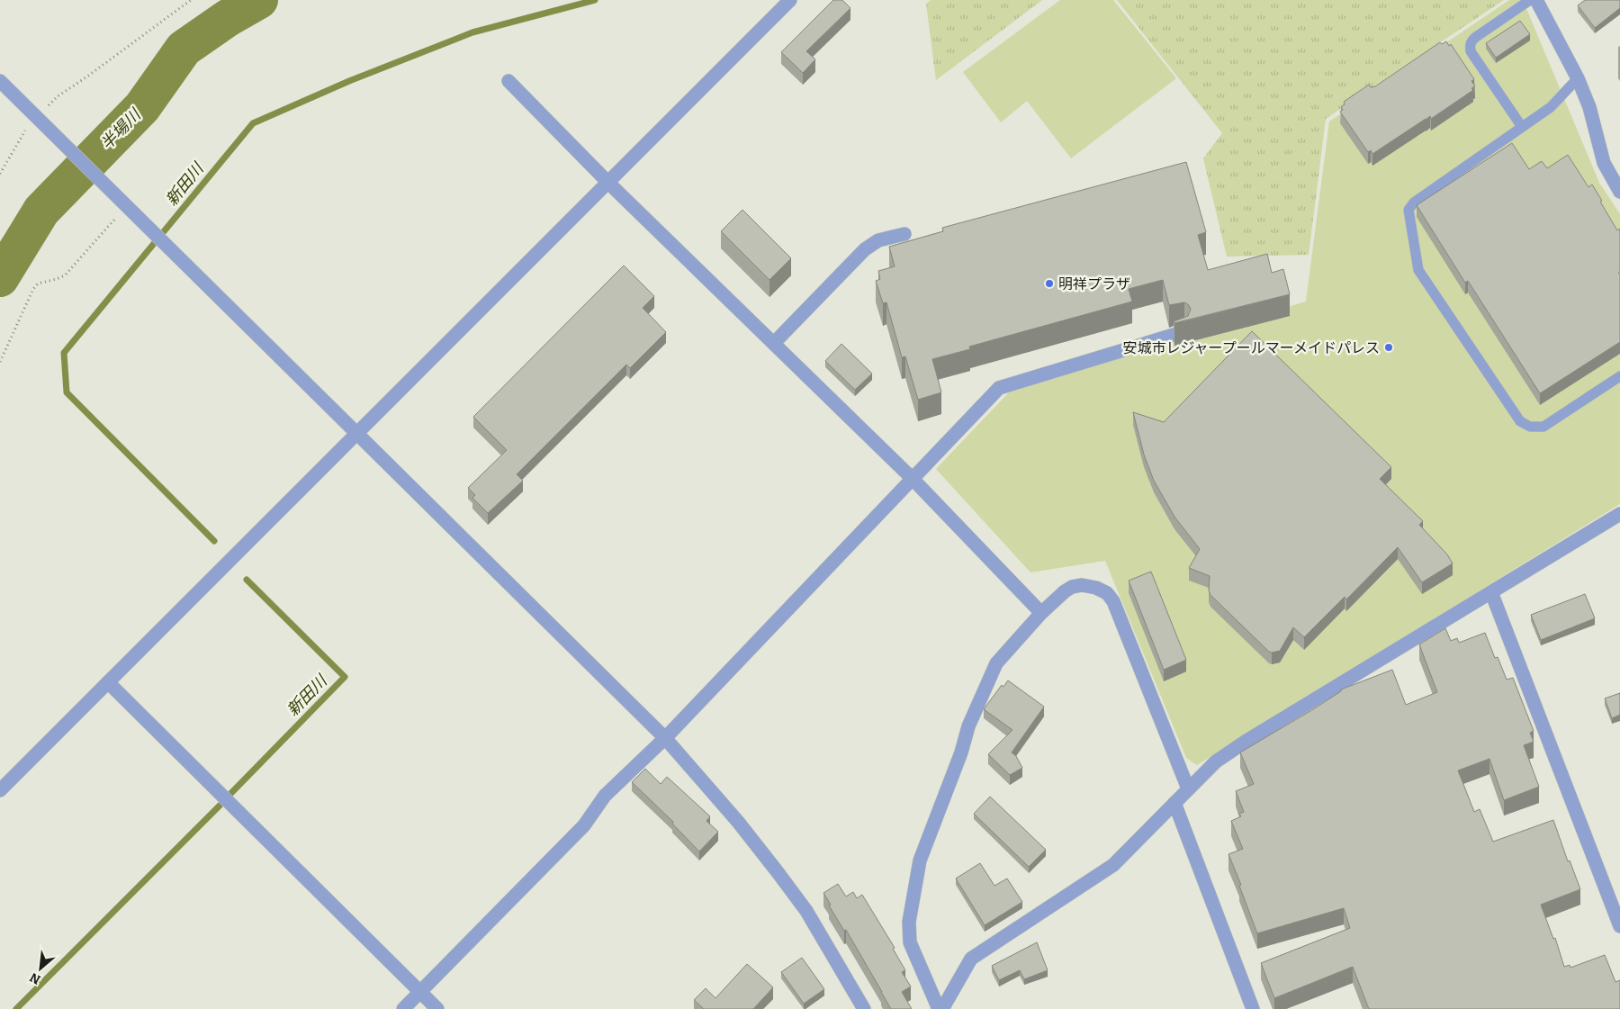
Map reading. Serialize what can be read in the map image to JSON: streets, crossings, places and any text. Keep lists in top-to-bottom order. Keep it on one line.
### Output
{"water":["半場川","新田川"],"places":["明祥プラザ","安城市レジャープールマーメイドパレス"],"north":"bottom left"}
